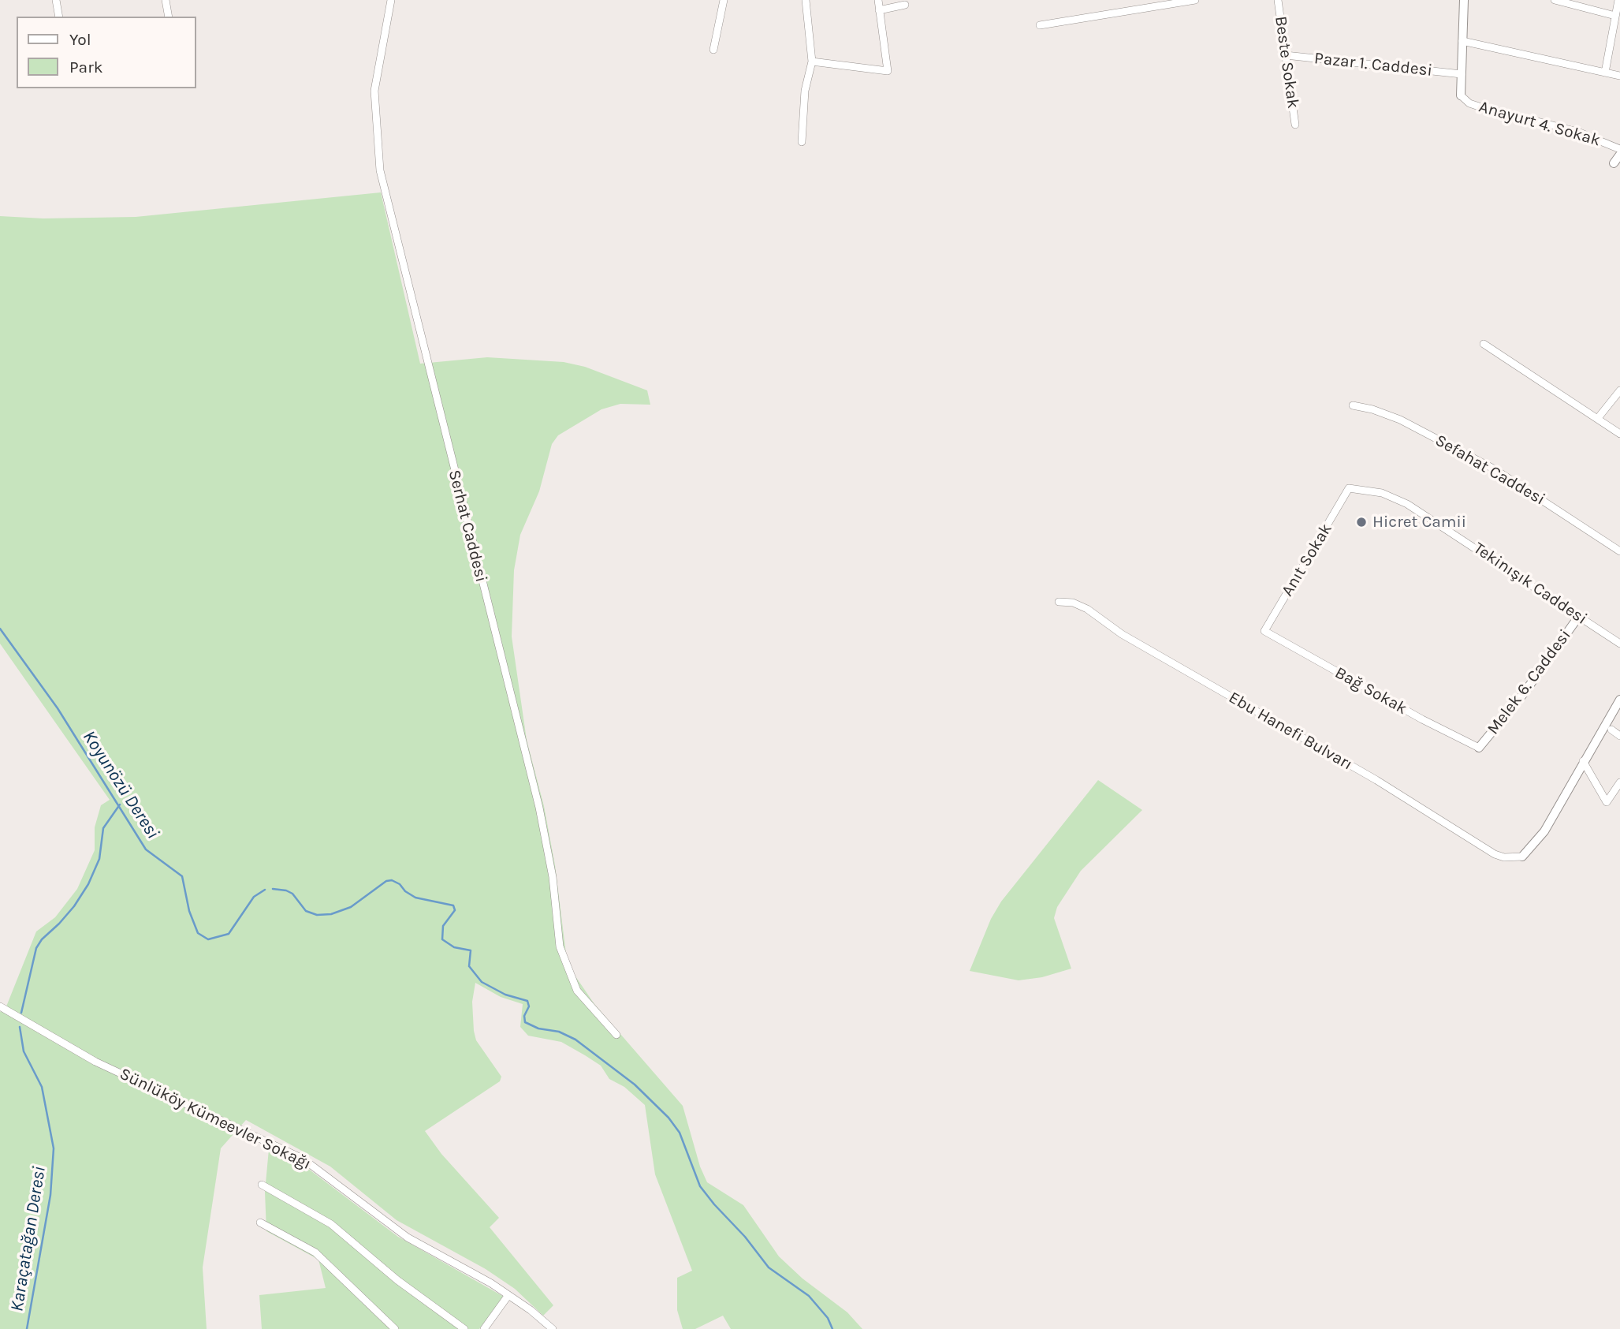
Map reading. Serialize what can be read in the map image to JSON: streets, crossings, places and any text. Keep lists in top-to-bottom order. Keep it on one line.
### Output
{"streets":{"street":["Beste Sokak","Pazar 1. Caddesi","Anayurt 4. Sokak","Sefahat Caddesi","Serhat Caddesi","Anıt Sokak","Tekinışık Caddesi","Melek 6. Caddesi","Bağ Sokak","Ebu Hanefi Bulvarı","Sünlüköy Kümeevler Sokağı"]},"crossings":[["Beste Sokak","Pazar 1. Caddesi"],["Anıt Sokak","Tekinışık Caddesi"],["Anıt Sokak","Bağ Sokak"],["Tekinışık Caddesi","Melek 6. Caddesi"],["Melek 6. Caddesi","Bağ Sokak"]],"water":["Koyunözü Deresi","Karaçatağan Deresi"],"places":["Hicret Camii"],"legend":["Yol","Park"]}
